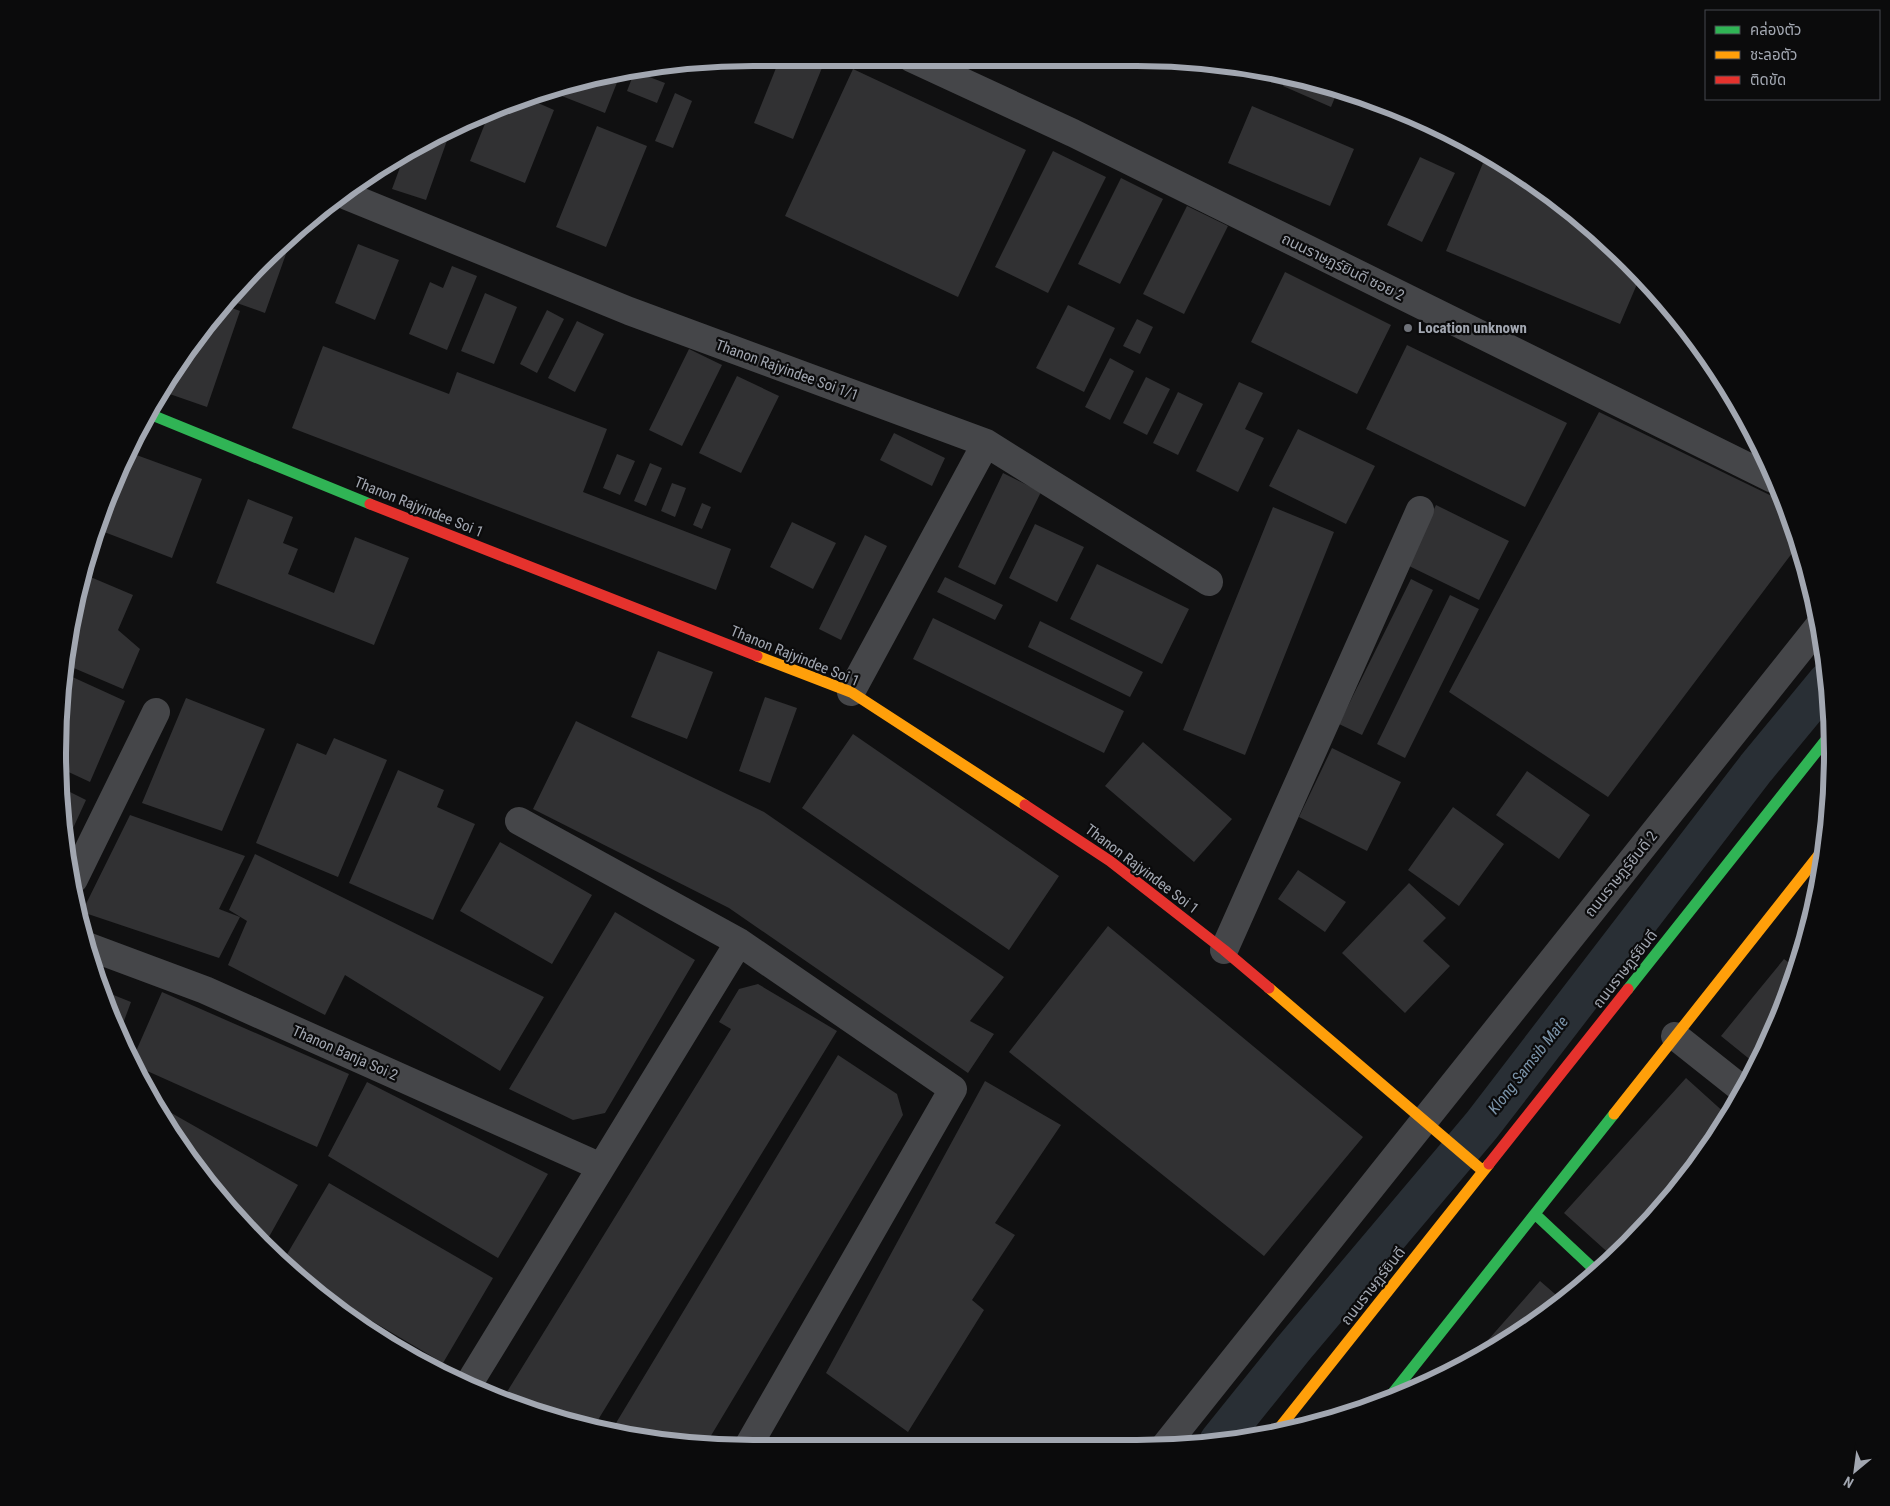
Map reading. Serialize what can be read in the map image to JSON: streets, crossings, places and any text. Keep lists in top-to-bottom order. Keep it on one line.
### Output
{"streets":{"street":["ถนนราษฏร์ยินดี ซอย 2","Thanon Rajyindee Soi 1/1","Thanon Rajyindee Soi 1","ถนนราษฎร์ยินดี 2","ถนนราษฎร์ยินดี","Thanon Banja Soi 2"]},"crossings":[["Thanon Rajyindee Soi 1","ถนนราษฎร์ยินดี 2"],["Thanon Rajyindee Soi 1","ถนนราษฎร์ยินดี"]],"water":["Klong Samsib Mate"],"places":["Location unknown"],"legend":["คล่องตัว","ชะลอตัว","ติดขัด"],"north":"bottom left"}
